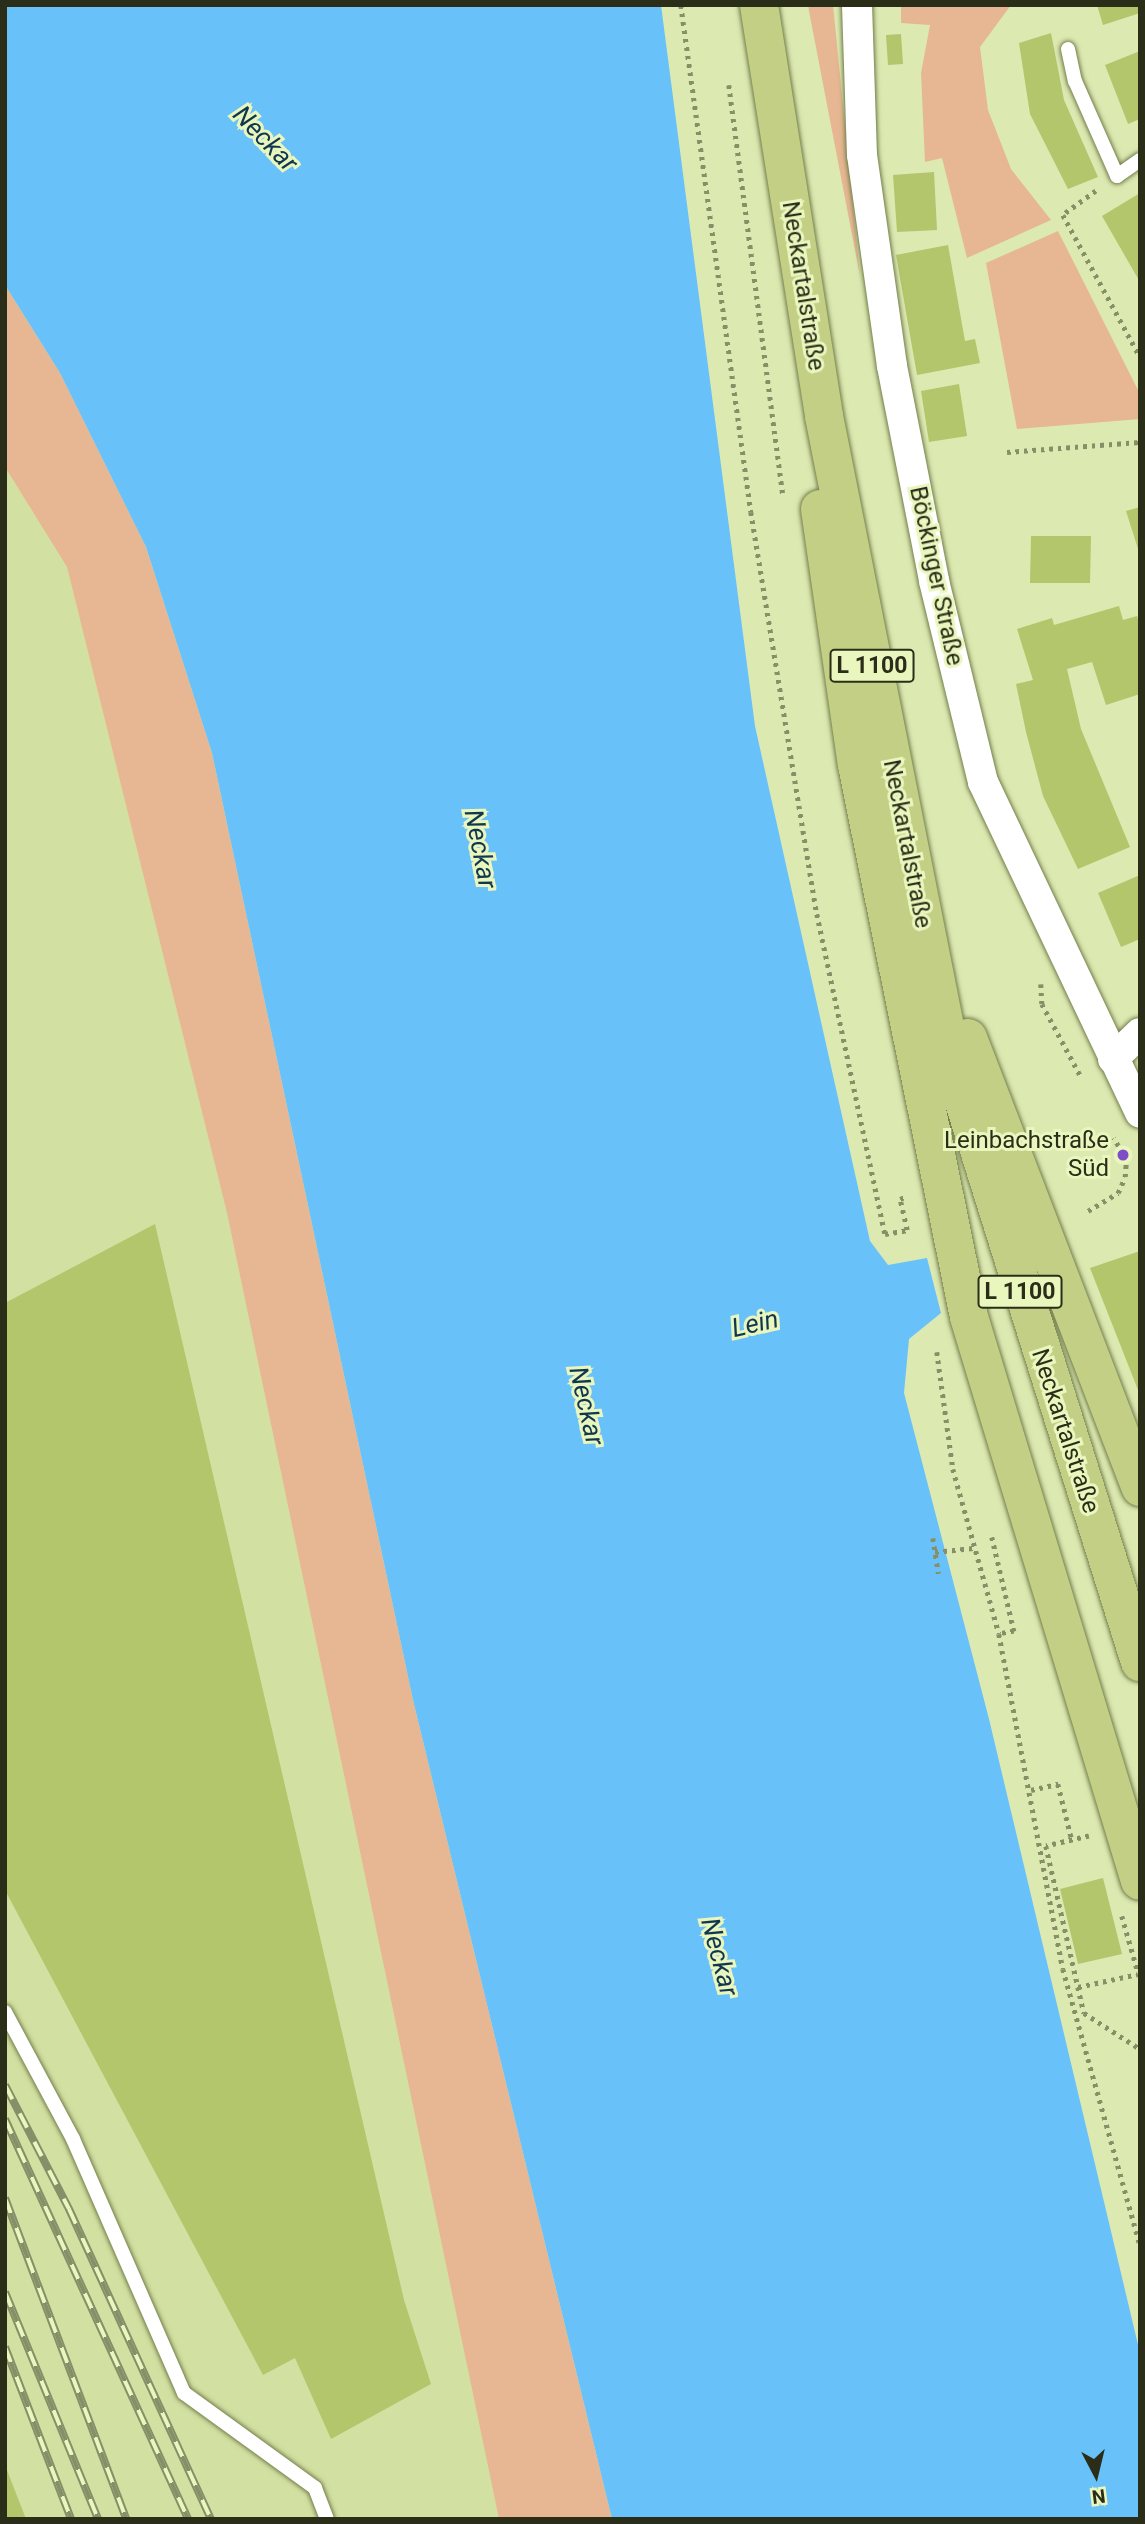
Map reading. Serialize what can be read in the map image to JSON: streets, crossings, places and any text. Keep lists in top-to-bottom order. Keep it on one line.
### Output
{"streets":{"main road":["Neckartalstraße","L 1100"],"street":["Böckinger Straße"]},"water":["Neckar","Lein"],"places":["Leinbachstraße Süd"],"north":"bottom"}
